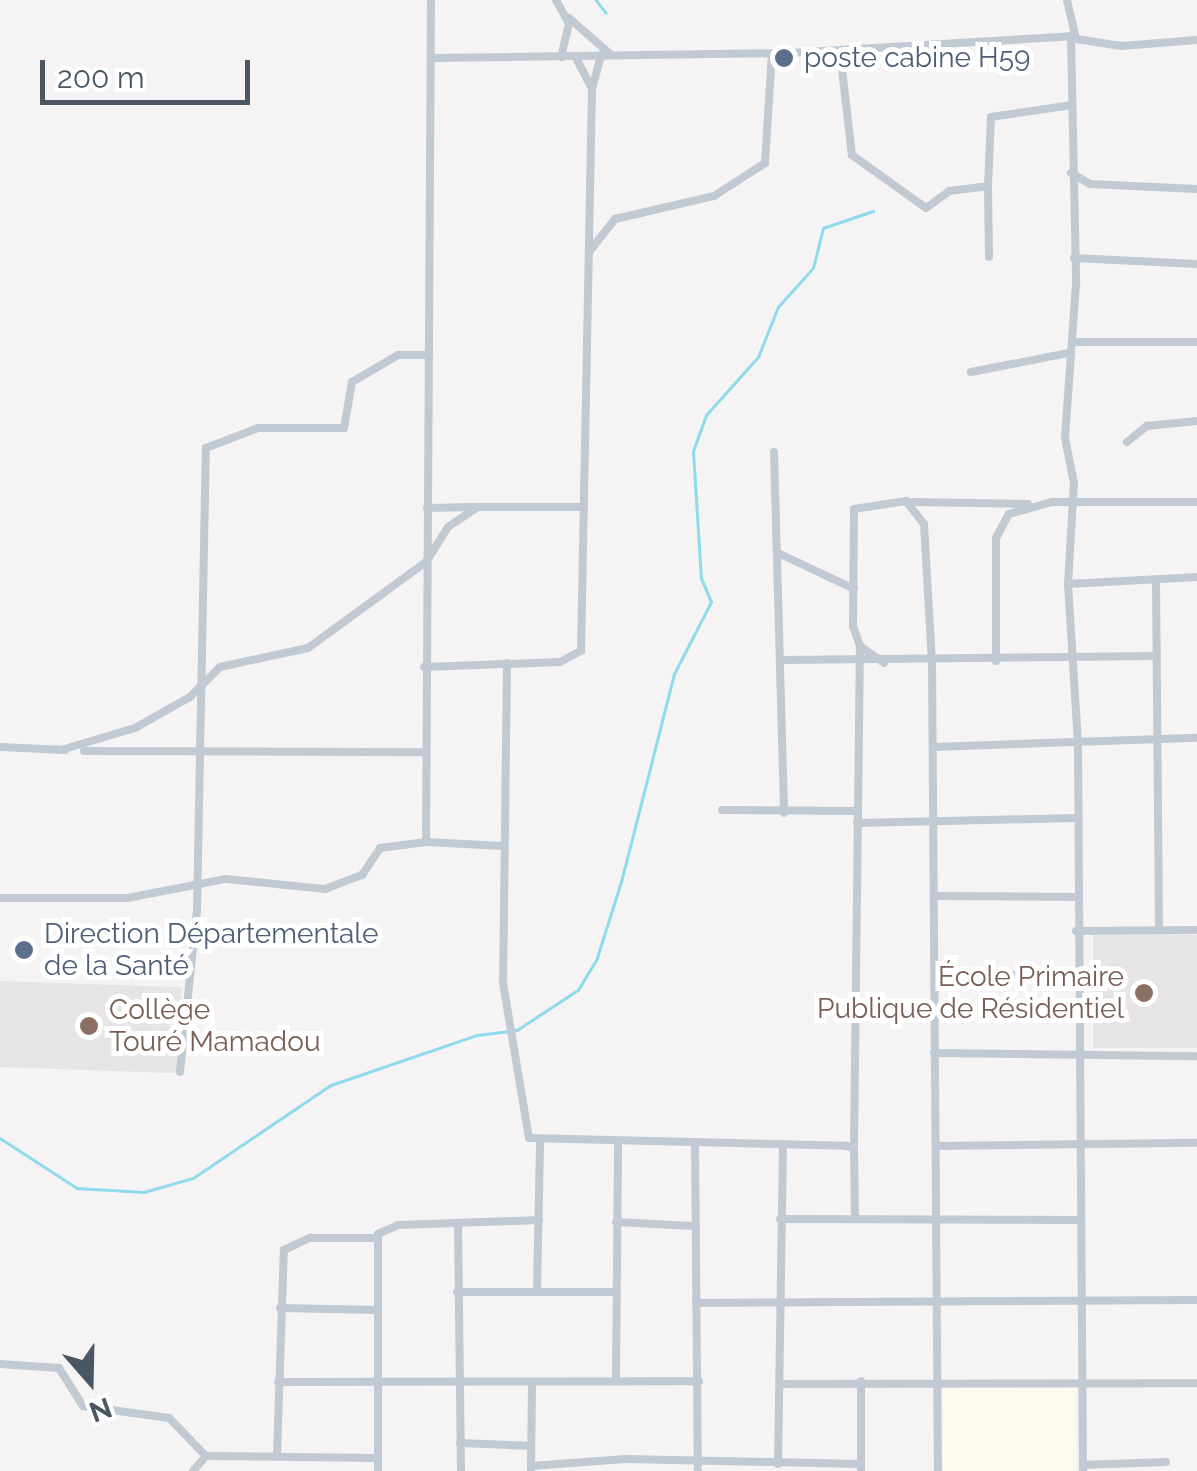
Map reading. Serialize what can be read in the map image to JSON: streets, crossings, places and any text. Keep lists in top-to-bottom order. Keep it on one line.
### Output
{"places":["poste cabine H59","Direction Départementale de la Santé","École Primaire Publique de Résidentiel","Collège Touré Mamadou"],"scale_bar":"200 m","north":"bottom"}
